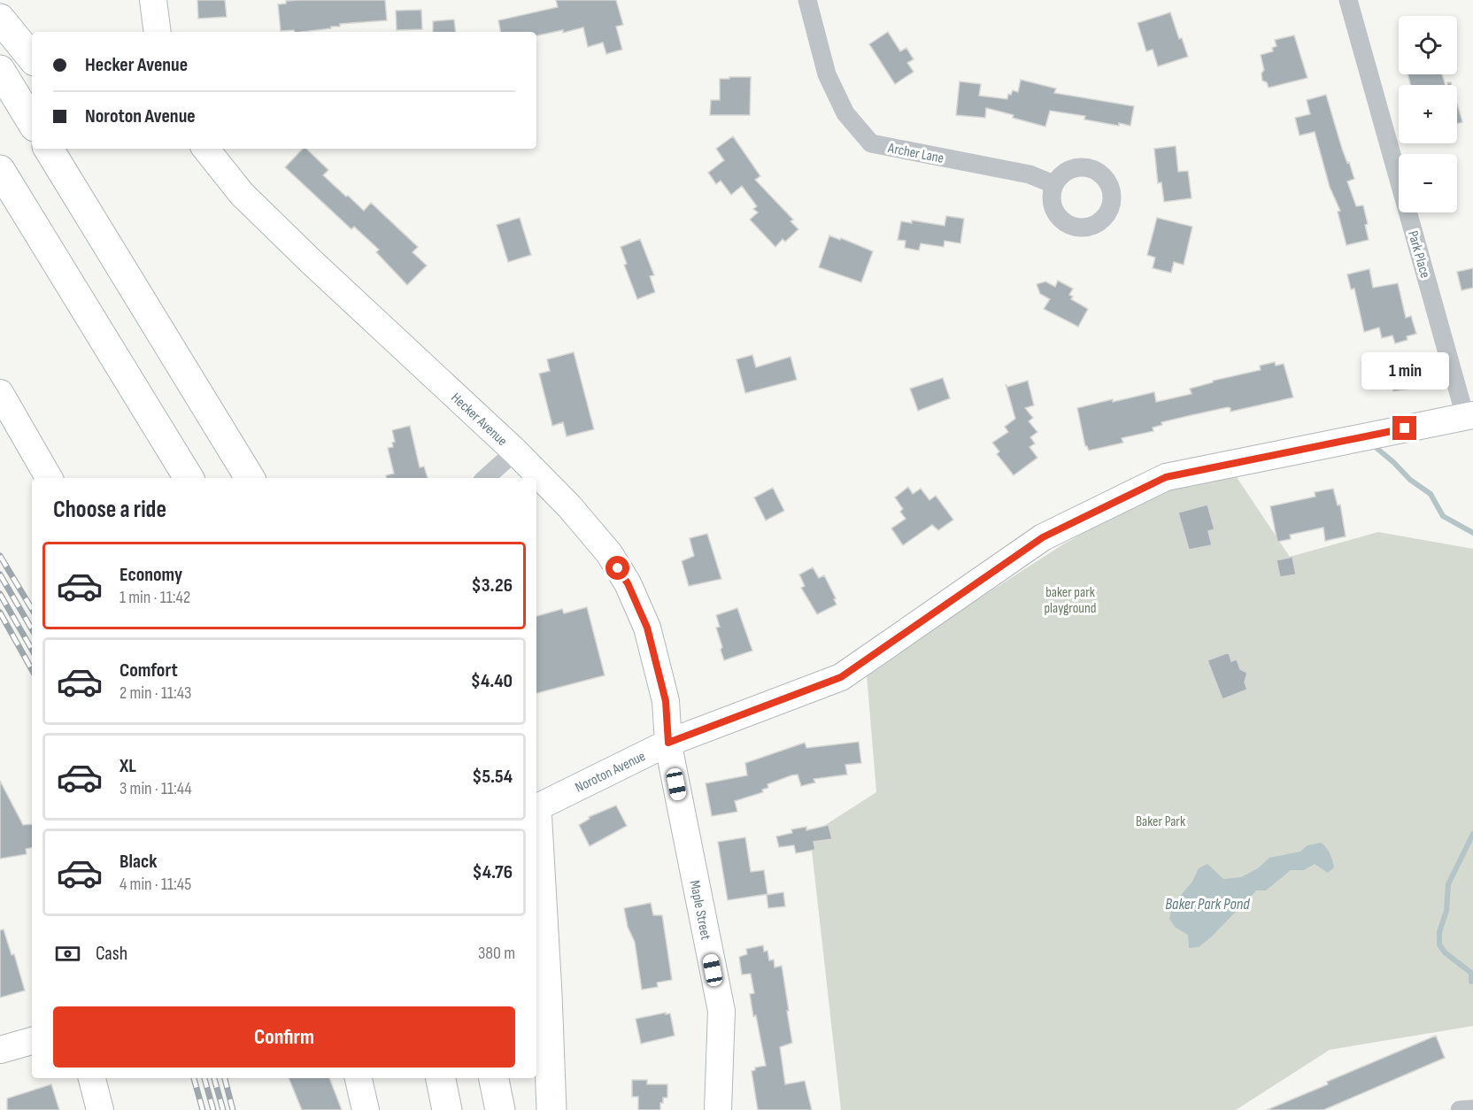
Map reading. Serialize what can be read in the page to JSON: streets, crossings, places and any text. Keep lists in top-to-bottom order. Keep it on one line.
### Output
{"streets":{"main road":["Hecker Avenue","Noroton Avenue","Maple Street"],"street":["Archer Lane","Park Place"]},"crossings":[["Park Place","Noroton Avenue"],["Hecker Avenue","Noroton Avenue"],["Hecker Avenue","Maple Street"],["Noroton Avenue","Maple Street"]],"water":["Baker Park Pond"],"parks":["baker park playground","Baker Park"],"page":{"map_buttons":["+","−"],"banner":["Hecker Avenue","Noroton Avenue"],"bubble":"1 min","heading":"Choose a ride","list":[{"name":"Economy","note":"1 min · 11:42","value":"$3.26"},{"name":"Comfort","note":"2 min · 11:43","value":"$4.40"},{"name":"XL","note":"3 min · 11:44","value":"$5.54"},{"name":"Black","note":"4 min · 11:45","value":"$4.76"}],"pay":["Cash","380 m"],"buttons":"Confirm"}}
